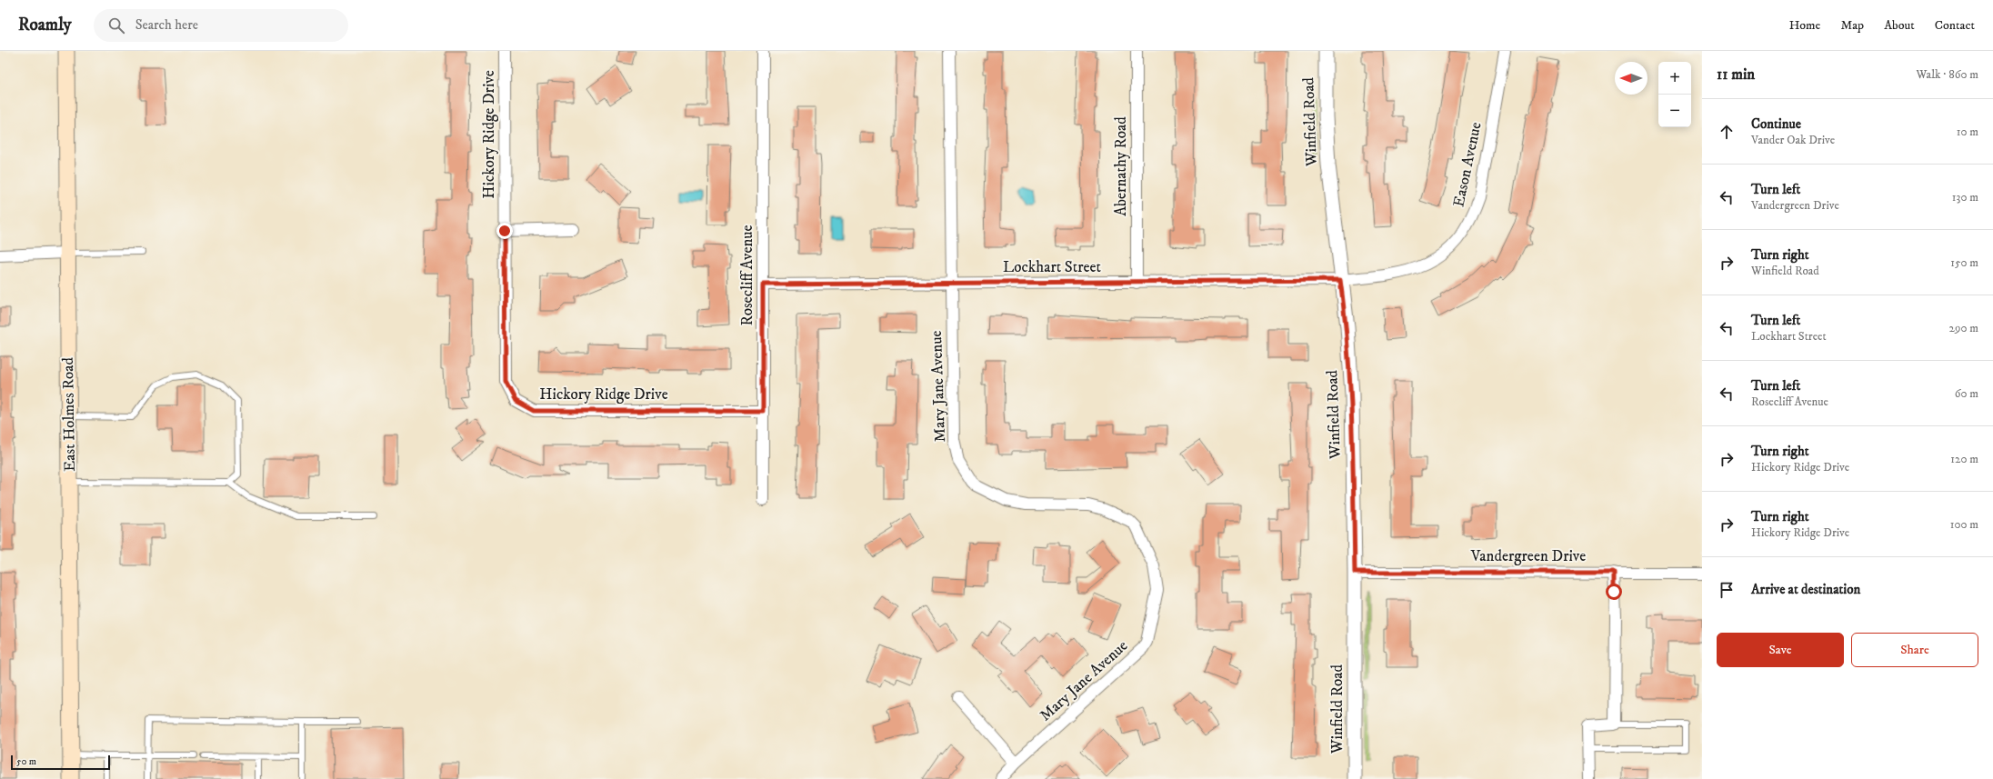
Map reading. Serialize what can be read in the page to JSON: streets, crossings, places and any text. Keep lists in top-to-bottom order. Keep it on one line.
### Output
{"streets":{"main road":["East Holmes Road"],"street":["Winfield Road","Hickory Ridge Drive","Eason Avenue","Abernathy Road","Lockhart Street","Rosecliff Avenue","Mary Jane Avenue","Vandergreen Drive"]},"crossings":[["Winfield Road","Eason Avenue"],["Winfield Road","Lockhart Street"],["Winfield Road","Vandergreen Drive"],["Hickory Ridge Drive","Rosecliff Avenue"],["Eason Avenue","Lockhart Street"],["Abernathy Road","Lockhart Street"],["Lockhart Street","Rosecliff Avenue"],["Lockhart Street","Mary Jane Avenue"]],"scale_bar":"50 m","north":"left","page":{"header":"Roamly","search":"Search here","nav":["Home","Map","About","Contact"],"heading":["11 min","Walk · 860 m"],"map_buttons":["+","−"],"list":[["Continue","Vander Oak Drive","10 m"],["Turn left","Vandergreen Drive","130 m"],["Turn right","Winfield Road","150 m"],["Turn left","Lockhart Street","290 m"],["Turn left","Rosecliff Avenue","60 m"],["Turn right","Hickory Ridge Drive","120 m"],["Turn right","Hickory Ridge Drive","100 m"],"Arrive at destination"],"buttons":["Save","Share"],"scale":"50 m"}}
